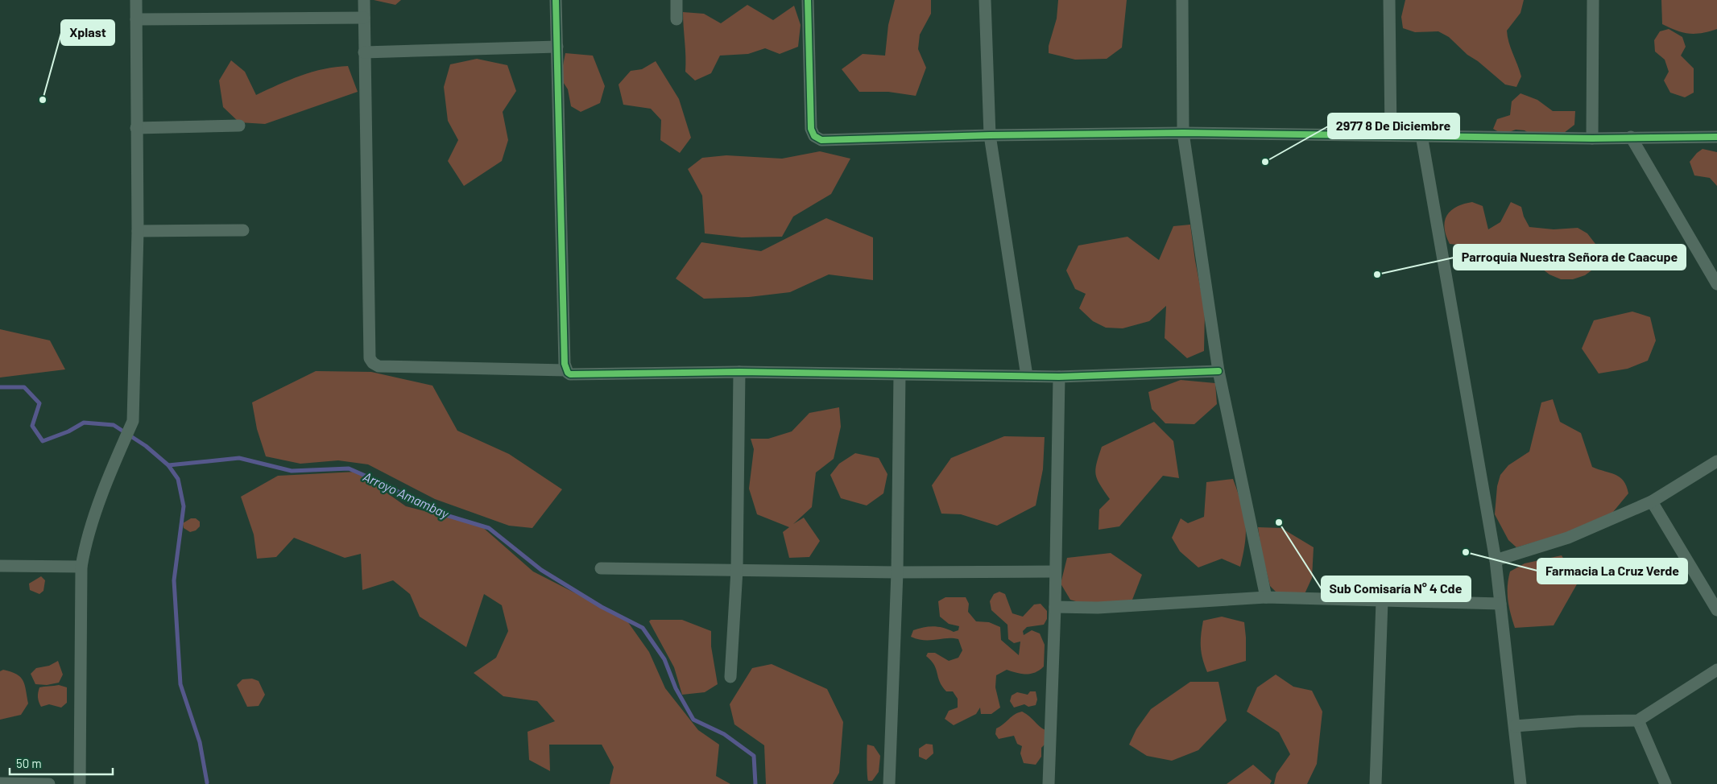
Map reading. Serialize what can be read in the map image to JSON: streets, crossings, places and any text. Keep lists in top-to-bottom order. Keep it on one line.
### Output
{"water":["Arroyo Amambay"],"places":["Xplast","2977 8 De Diciembre","Parroquia Nuestra Señora de Caacupe","Sub Comisaría N° 4 Cde","Farmacia La Cruz Verde"],"scale_bar":"50 m"}
